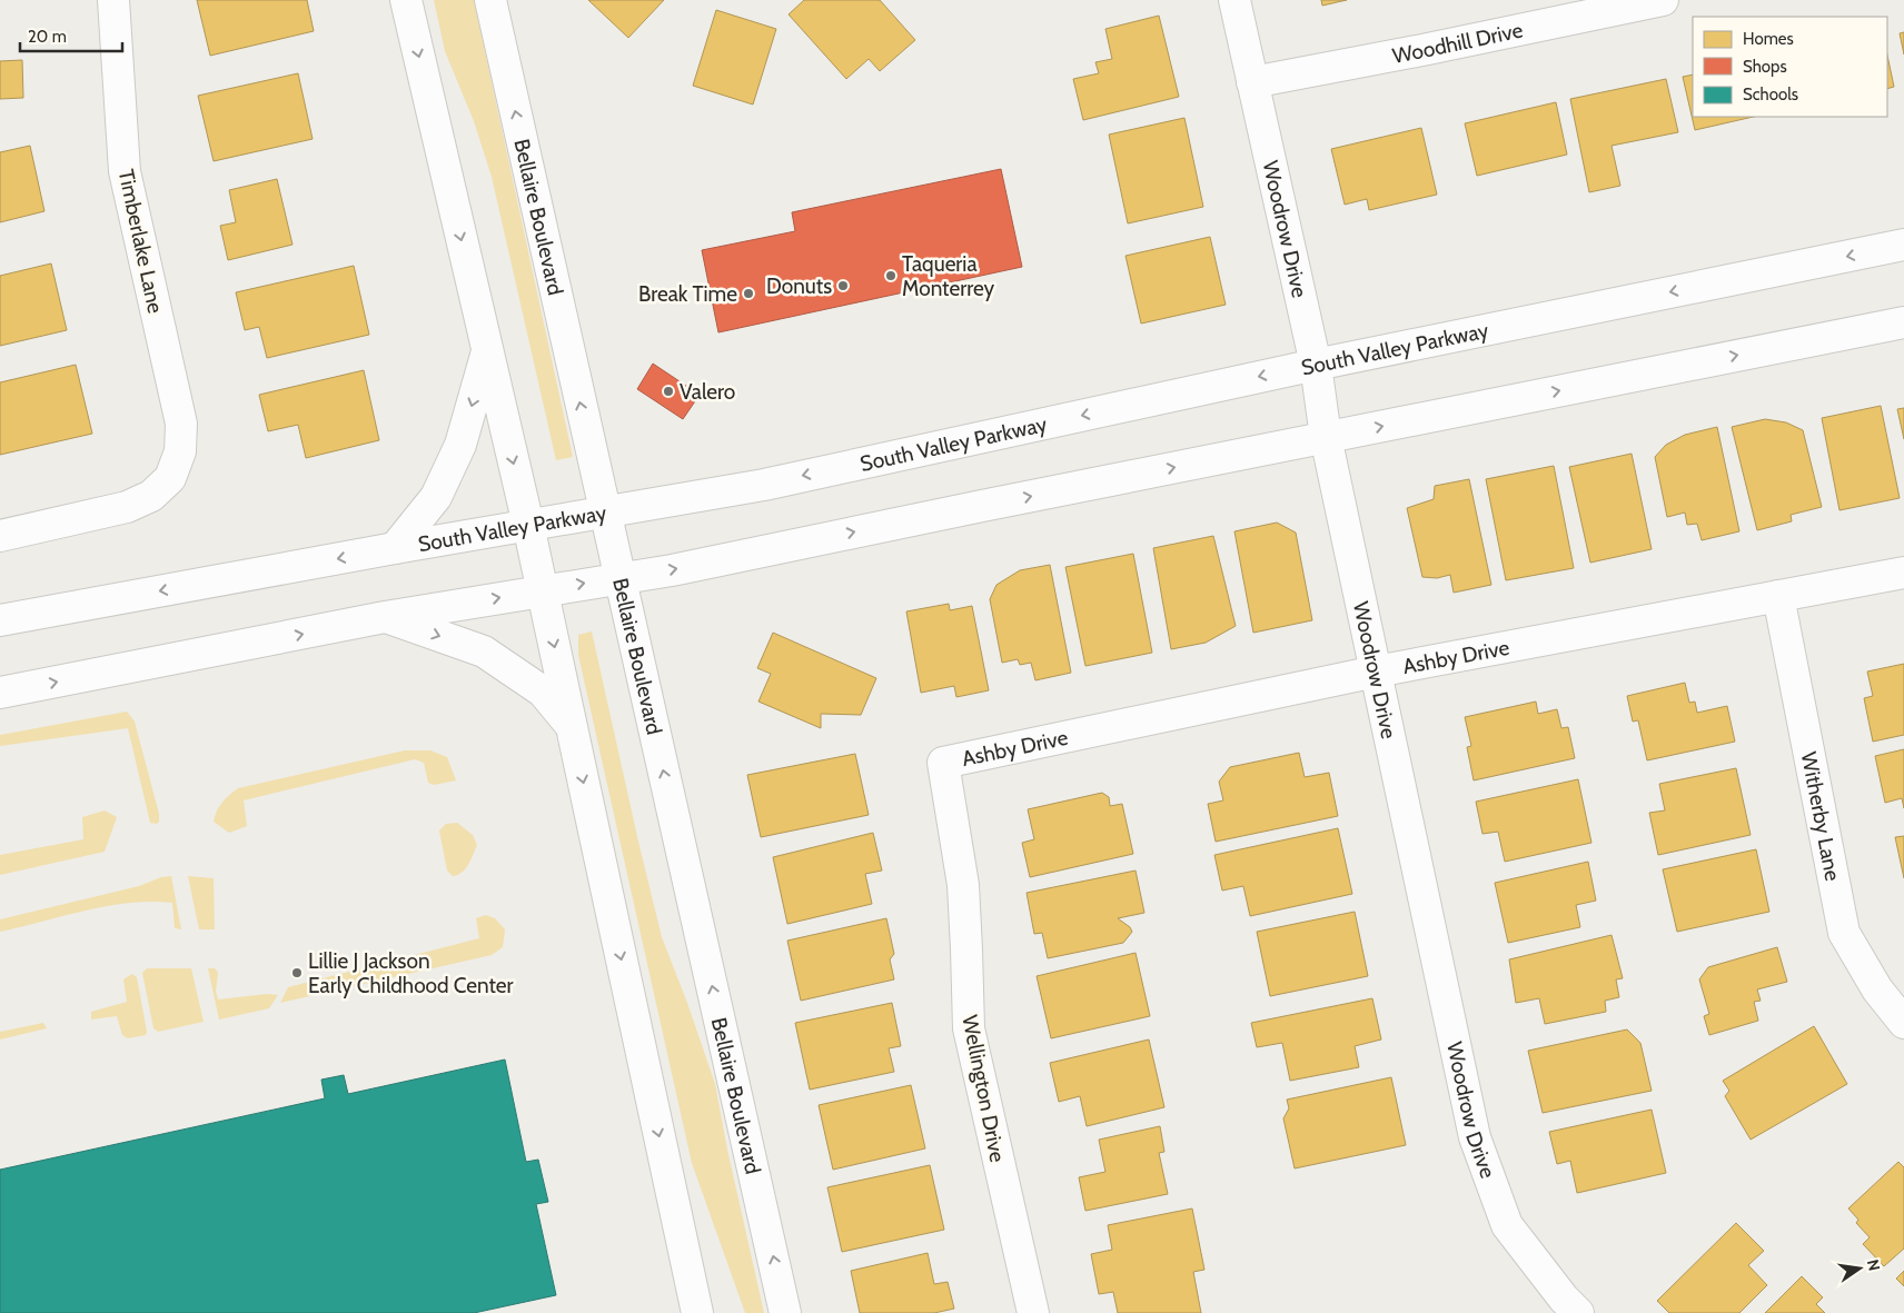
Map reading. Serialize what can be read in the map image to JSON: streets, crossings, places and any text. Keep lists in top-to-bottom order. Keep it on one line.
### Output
{"streets":{"main road":["Woodhill Drive","Bellaire Boulevard","Woodrow Drive","Timberlake Lane","South Valley Parkway","Ashby Drive","Witherby Lane","Wellington Drive"]},"crossings":[["Woodhill Drive","Woodrow Drive"],["Bellaire Boulevard","South Valley Parkway"],["Woodrow Drive","South Valley Parkway"],["Woodrow Drive","Ashby Drive"],["Ashby Drive","Witherby Lane"],["Ashby Drive","Wellington Drive"]],"places":["Taqueria Monterrey","Donuts","Break Time","Valero","Lillie J Jackson Early Childhood Center"],"legend":["Homes","Shops","Schools"],"scale_bar":"20 m","north":"right"}
